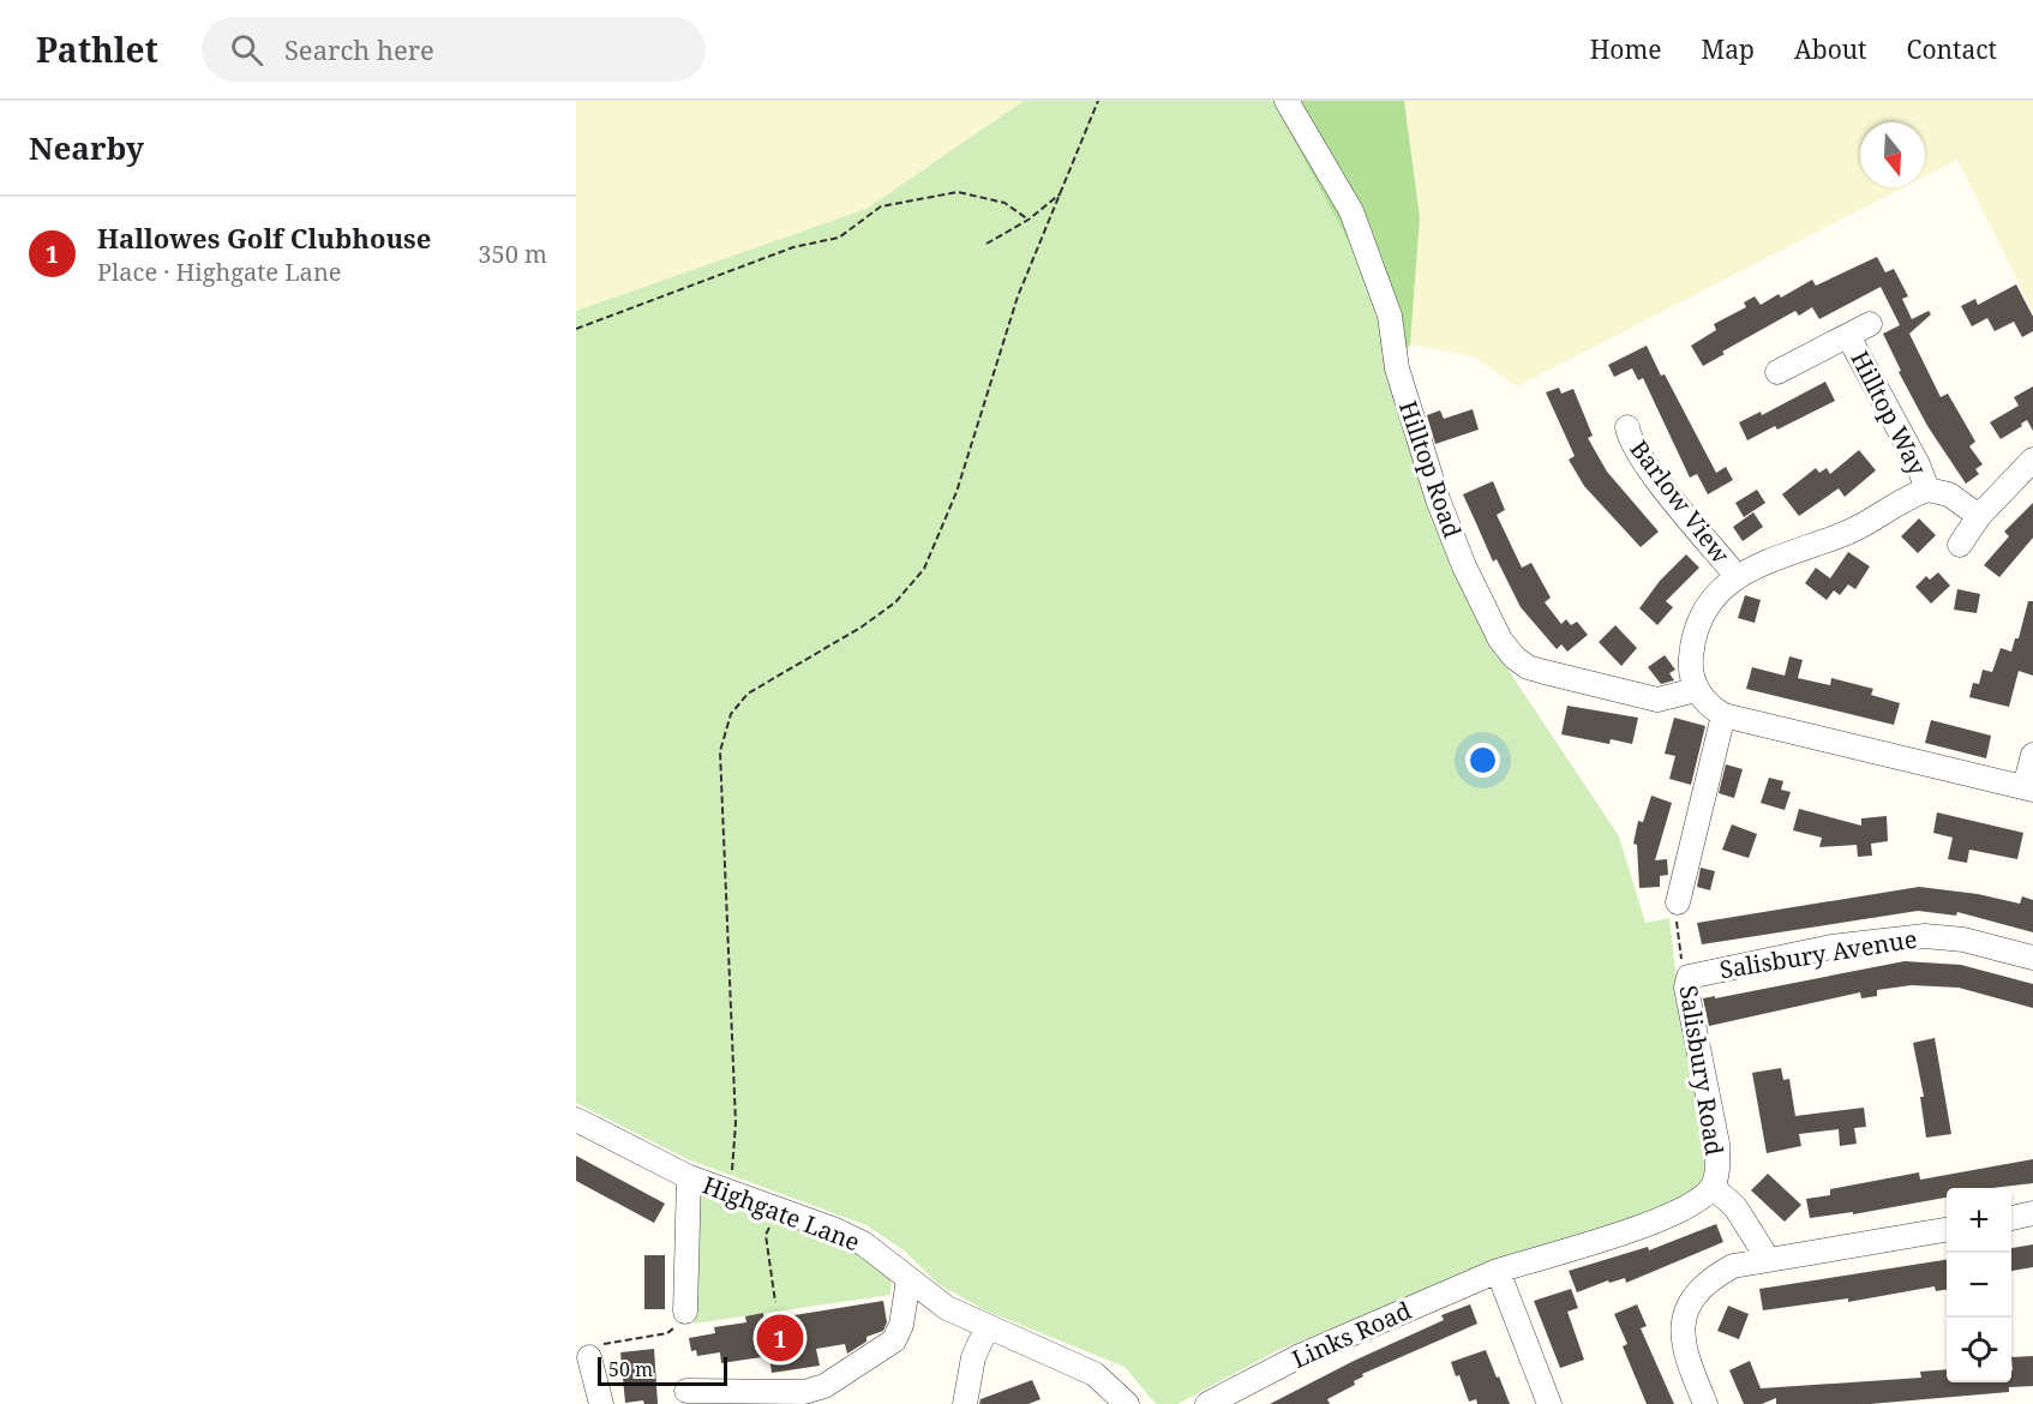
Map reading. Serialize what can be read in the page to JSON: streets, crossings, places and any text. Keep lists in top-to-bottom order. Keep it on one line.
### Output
{"streets":{"street":["Hilltop Way","Hilltop Road","Barlow View","Salisbury Avenue","Salisbury Road","Highgate Lane","Links Road"]},"crossings":[["Salisbury Avenue","Salisbury Road"],["Salisbury Road","Links Road"]],"scale_bar":"50 m","north":"bottom","page":{"header":"Pathlet","search":"Search here","nav":["Home","Map","About","Contact"],"heading":"Nearby","list":[{"mark":"1","name":"Hallowes Golf Clubhouse","note":"Place · Highgate Lane","value":"350 m"}],"map_buttons":["+","−"],"pins":"1","scale":"50 m"}}
